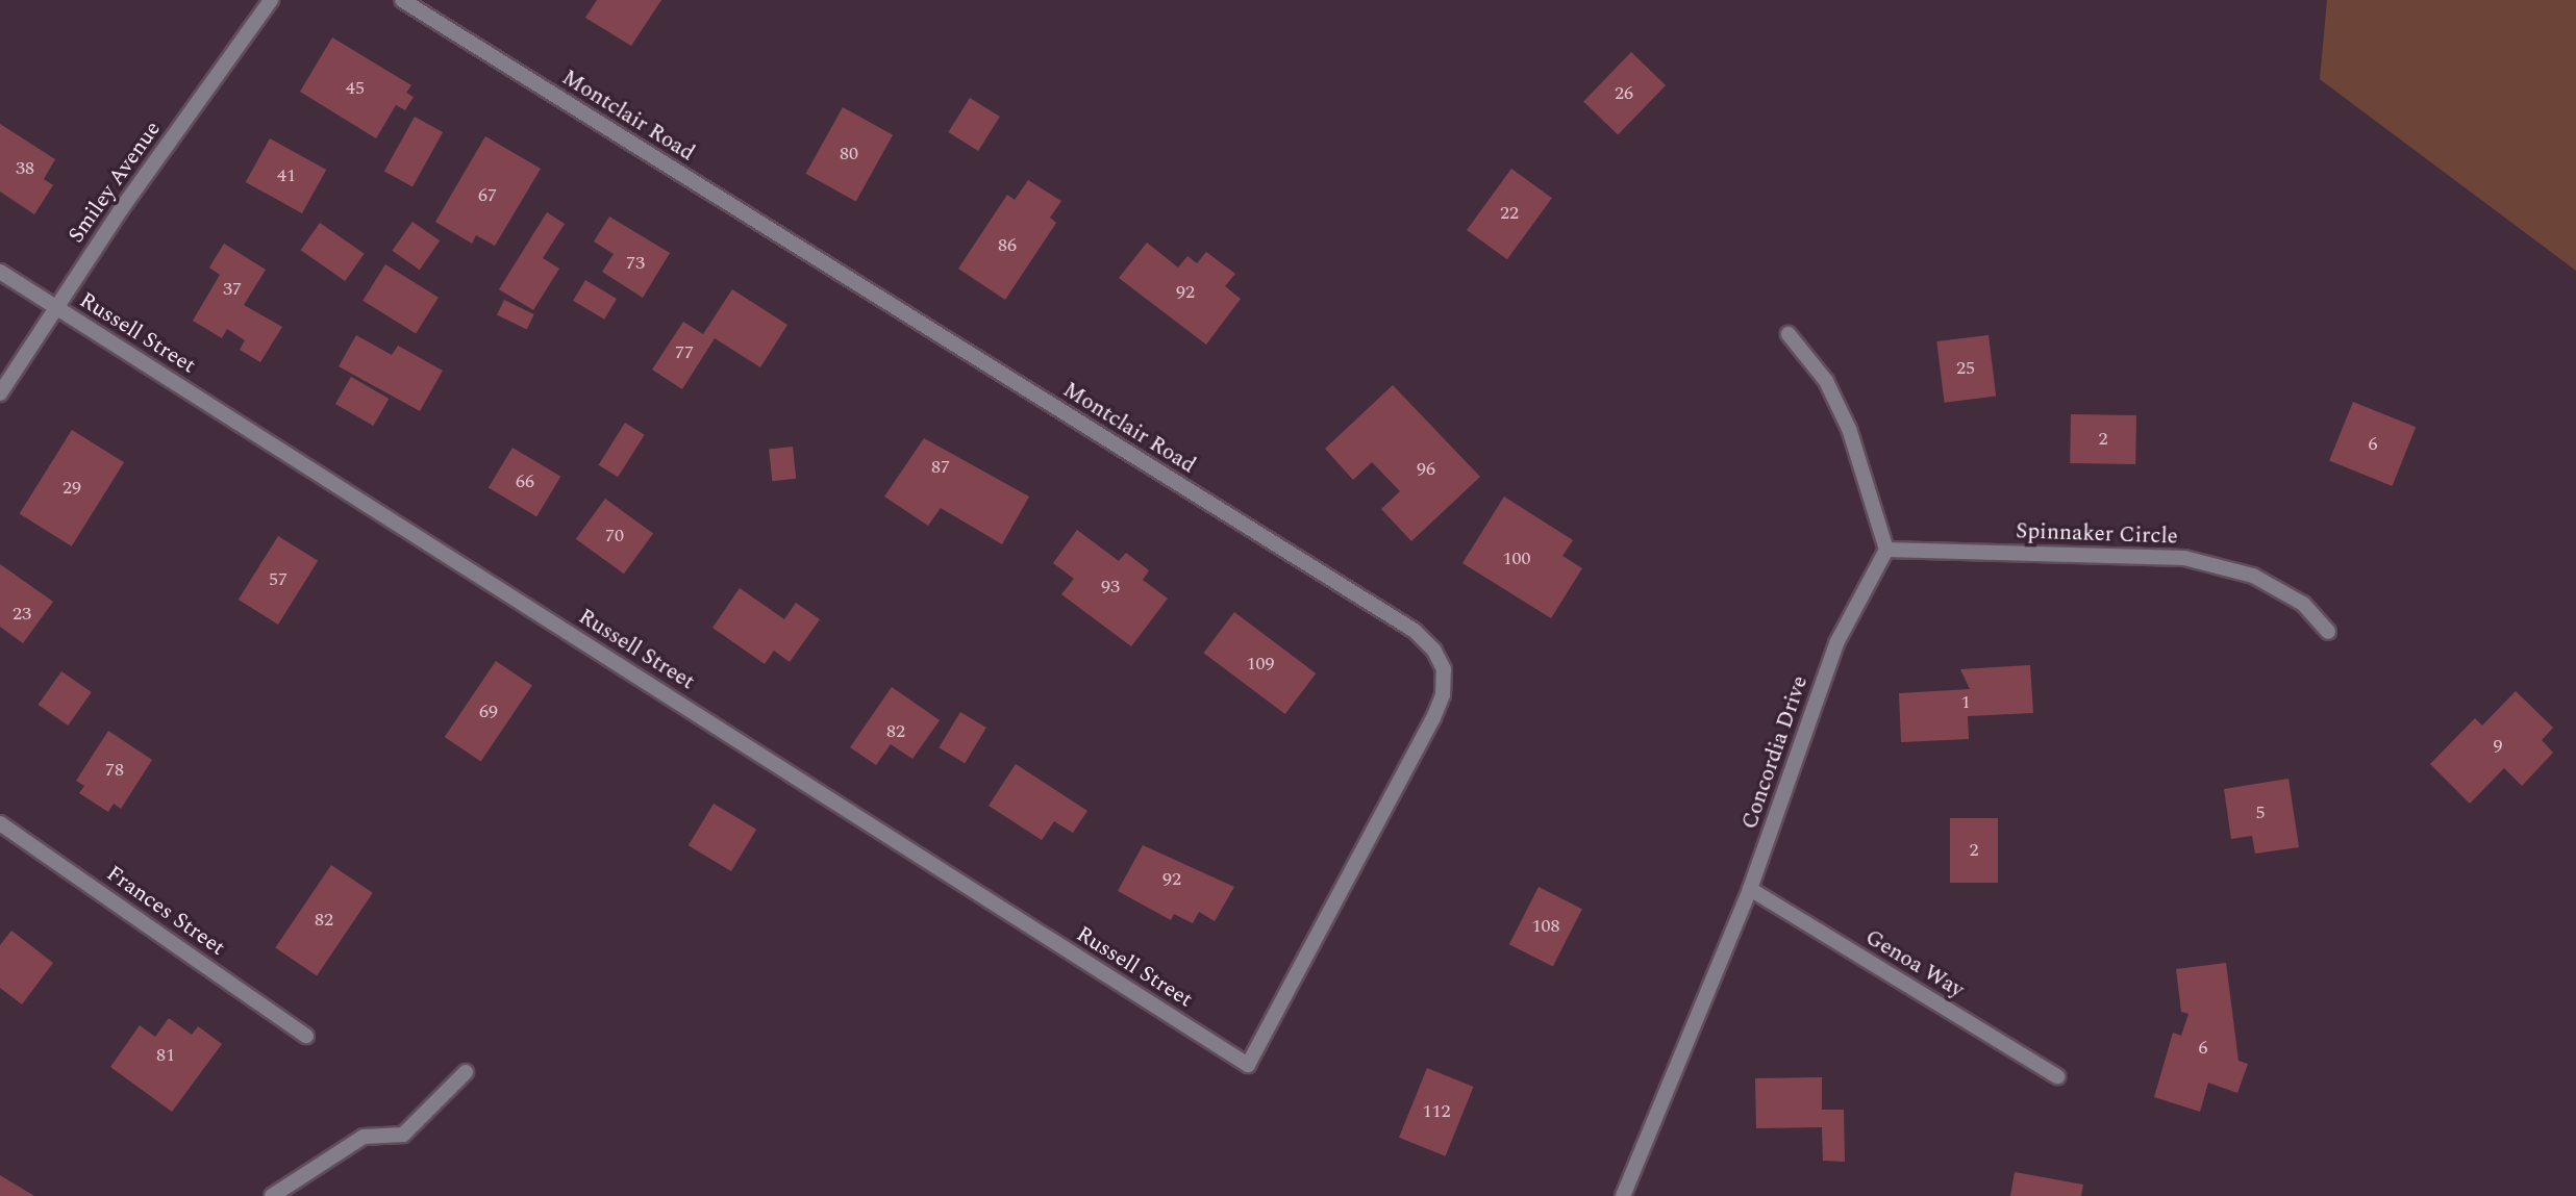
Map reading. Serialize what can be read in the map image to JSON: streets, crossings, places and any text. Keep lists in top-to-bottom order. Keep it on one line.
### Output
{"streets":{"street":["Montclair Road","Smiley Avenue","Russell Street","Spinnaker Circle","Concordia Drive","Frances Street","Genoa Way"]},"crossings":[["Montclair Road","Russell Street"],["Smiley Avenue","Russell Street"],["Spinnaker Circle","Concordia Drive"],["Concordia Drive","Genoa Way"]],"house_numbers":["45","26","80","38","41","67","22","86","73","37","92","77","25","2","6","87","96","66","29","70","100","57","93","23","109","1","69","82","9","78","5","2","92","82","108","6","81","112"]}
